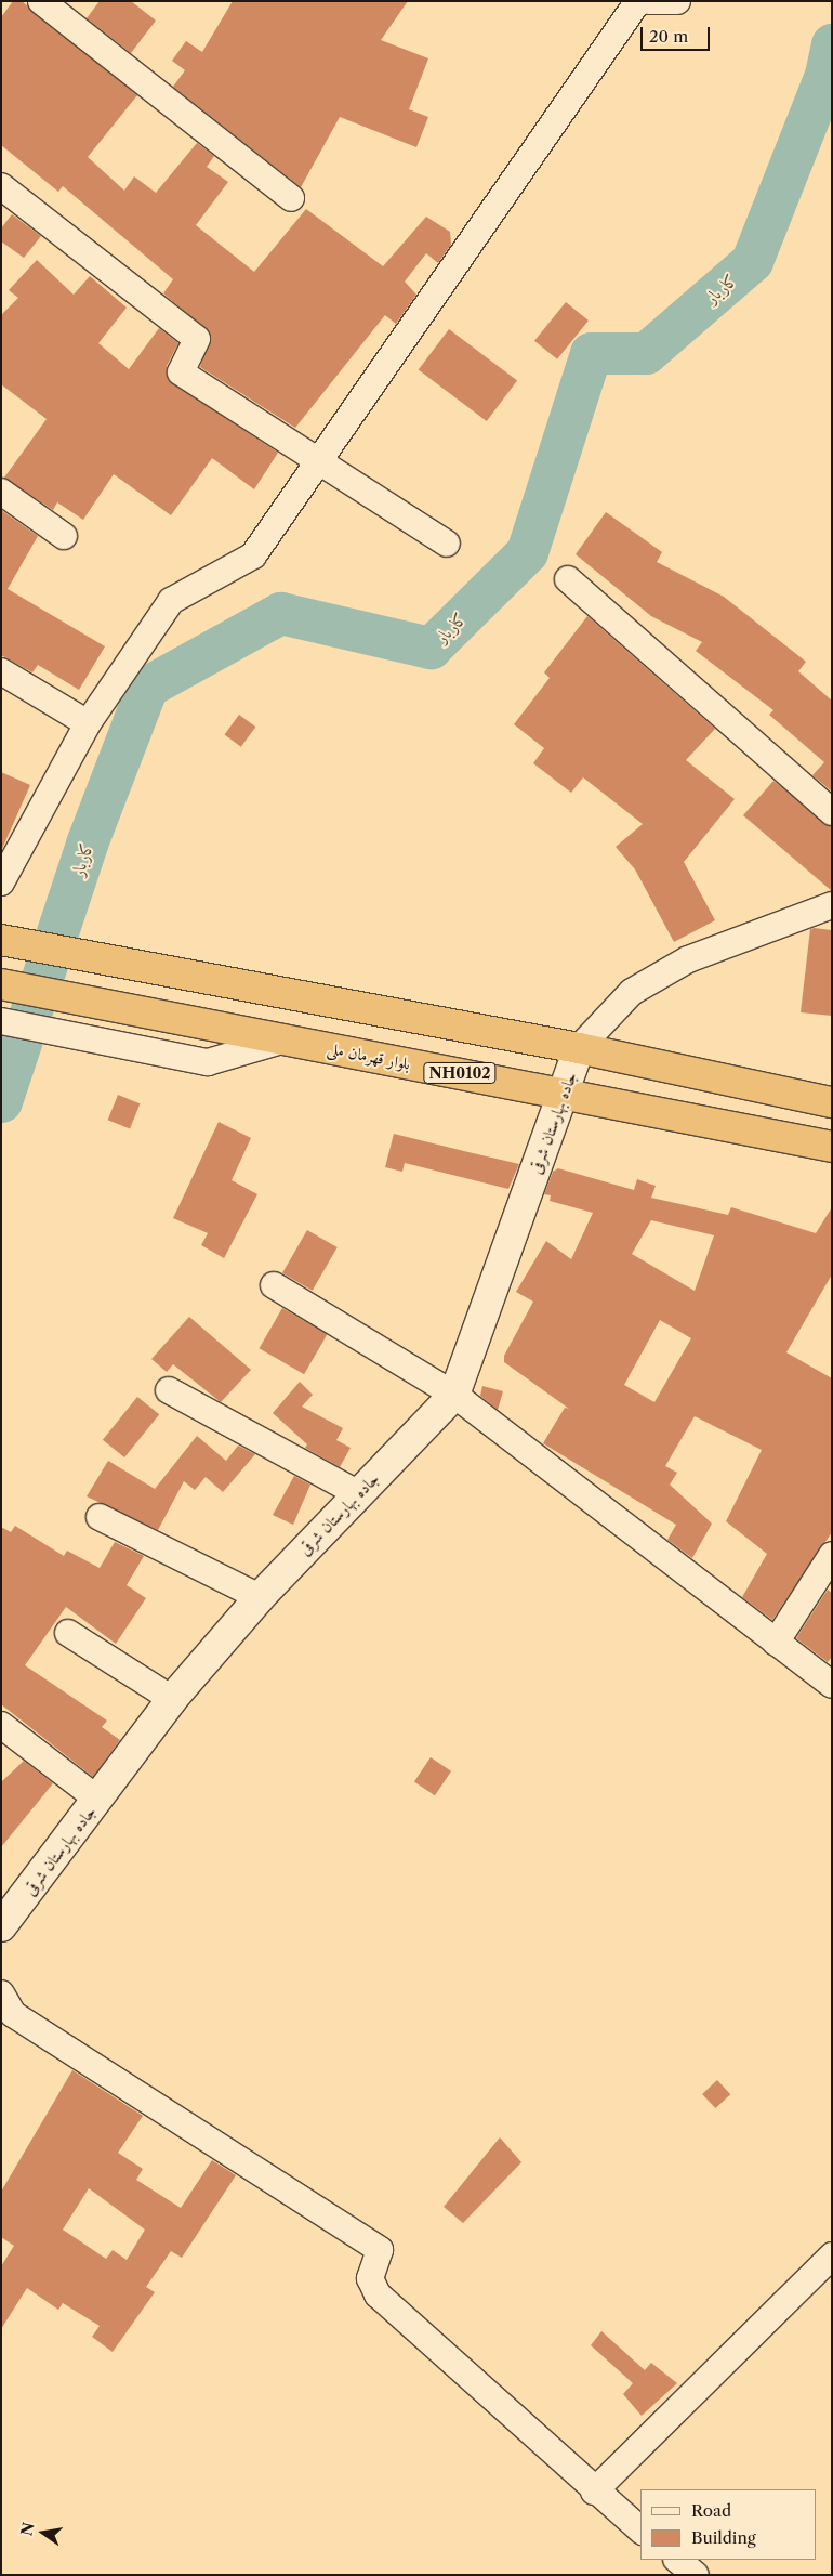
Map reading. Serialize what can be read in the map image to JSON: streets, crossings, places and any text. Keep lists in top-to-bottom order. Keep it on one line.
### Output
{"streets":{"highway":["بلوار قهرمان ملی","NH0102"],"street":["جاده بهارستان شرقی"]},"crossings":[["بلوار قهرمان ملی","جاده بهارستان شرقی"]],"water":["کاربار"],"legend":["Road","Building"],"scale_bar":"20 m","north":"left"}
